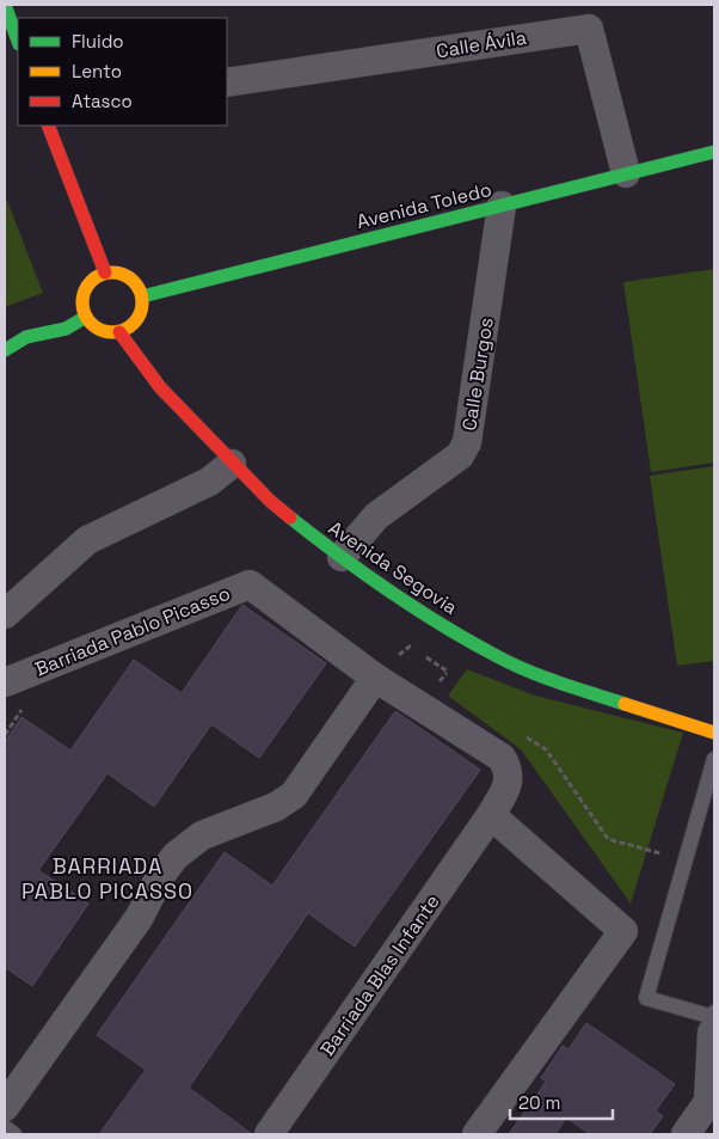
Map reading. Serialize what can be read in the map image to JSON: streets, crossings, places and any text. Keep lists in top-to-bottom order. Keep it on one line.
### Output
{"streets":{"street":["Calle Ávila","Avenida Toledo","Calle Burgos","Avenida Segovia","Barriada Pablo Picasso","Barriada Blas Infante"]},"crossings":[["Calle Ávila","Avenida Toledo"],["Avenida Toledo","Calle Burgos"],["Avenida Toledo","Avenida Segovia"],["Calle Burgos","Avenida Segovia"],["Barriada Pablo Picasso","Barriada Blas Infante"]],"districts":["BARRIADA PABLO PICASSO"],"legend":["Fluido","Lento","Atasco"],"scale_bar":"20 m"}
